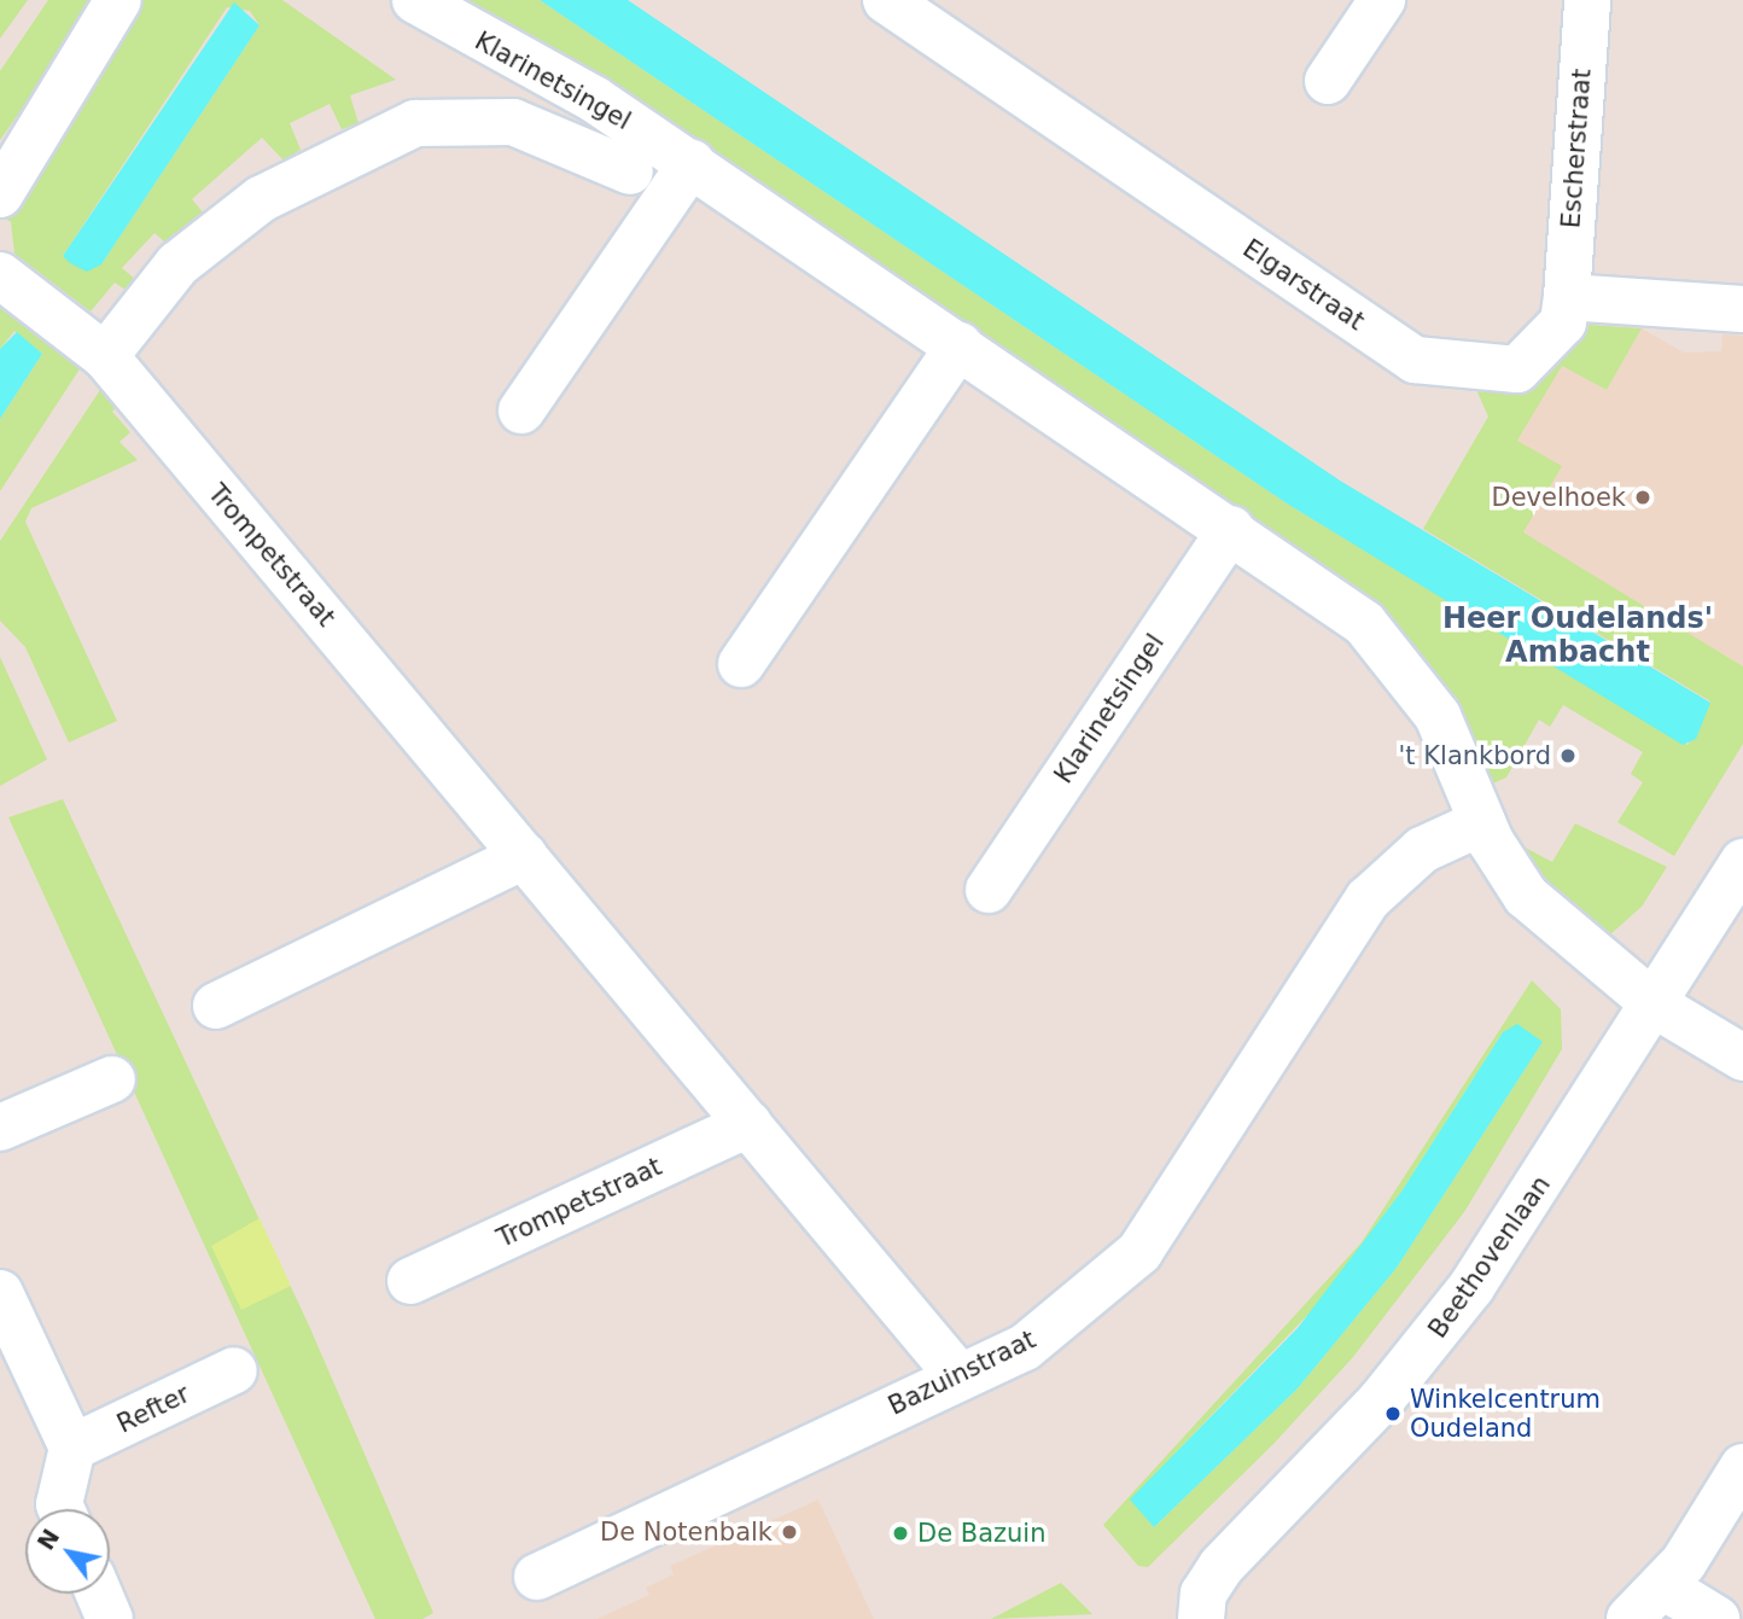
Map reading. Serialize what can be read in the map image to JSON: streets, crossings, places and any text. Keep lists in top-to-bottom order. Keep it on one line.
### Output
{"streets":{"street":["Klarinetsingel","Escherstraat","Elgarstraat","Trompetstraat","Beethovenlaan","Bazuinstraat","Refter"]},"crossings":[["Klarinetsingel","Trompetstraat"],["Klarinetsingel","Beethovenlaan"],["Klarinetsingel","Bazuinstraat"],["Escherstraat","Elgarstraat"],["Trompetstraat","Bazuinstraat"]],"districts":["Heer Oudelands' Ambacht"],"places":["Develhoek","'t Klankbord","Winkelcentrum Oudeland","De Notenbalk","De Bazuin"],"north":"top left"}
